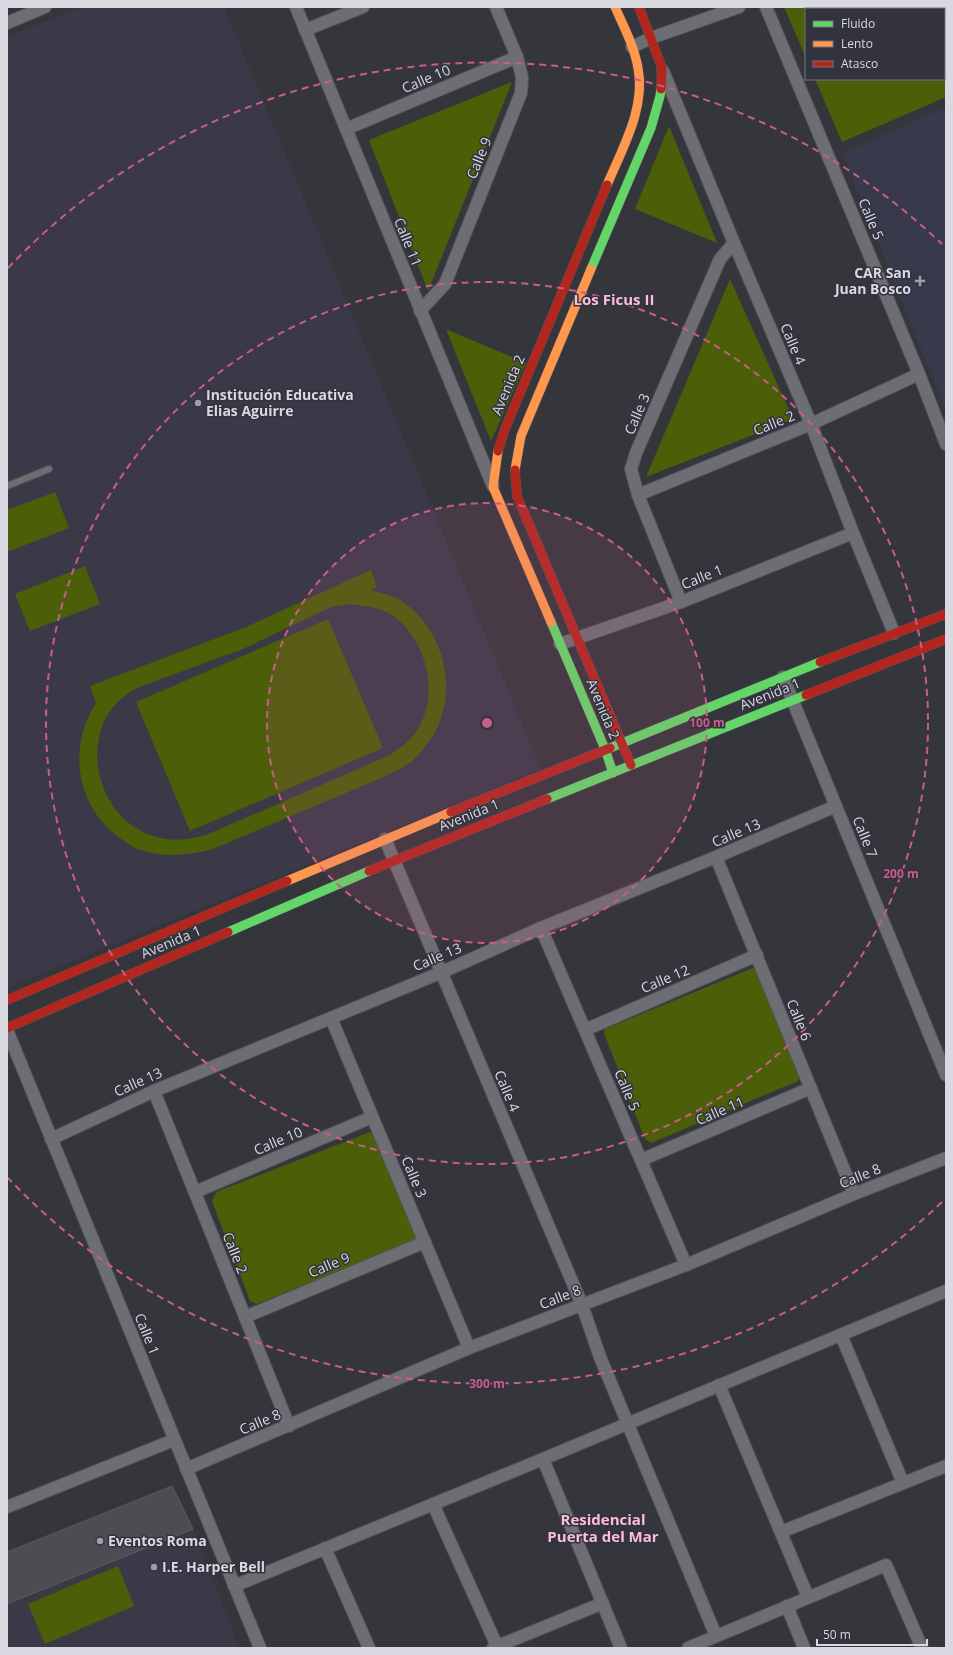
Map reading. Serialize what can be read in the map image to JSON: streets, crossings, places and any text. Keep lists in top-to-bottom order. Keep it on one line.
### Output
{"streets":{"street":["Calle 10","Calle 9","Calle 5","Calle 11","Calle 4","Avenida 2","Calle 3","Calle 2","Calle 1","Avenida 1","Calle 13","Calle 7","Calle 12","Calle 6","Calle 8"]},"crossings":[["Calle 10","Calle 9"],["Calle 10","Calle 11"],["Calle 10","Calle 3"],["Calle 10","Calle 2"],["Calle 9","Calle 11"],["Calle 9","Calle 3"],["Calle 9","Calle 2"],["Calle 5","Calle 11"],["Calle 5","Calle 2"],["Calle 5","Calle 13"],["Calle 5","Calle 12"],["Calle 5","Calle 8"],["Calle 11","Avenida 2"],["Calle 11","Calle 6"],["Calle 4","Avenida 2"],["Calle 4","Calle 3"],["Calle 4","Calle 2"],["Calle 4","Calle 1"],["Calle 4","Avenida 1"],["Calle 4","Calle 13"],["Calle 4","Calle 8"],["Avenida 2","Calle 1"],["Avenida 2","Avenida 1"],["Calle 3","Calle 2"],["Calle 3","Calle 1"],["Calle 3","Calle 13"],["Calle 3","Calle 8"],["Calle 2","Calle 13"],["Calle 2","Calle 8"],["Calle 1","Avenida 1"],["Calle 1","Calle 13"],["Calle 1","Calle 8"],["Avenida 1","Calle 7"],["Calle 13","Calle 7"],["Calle 13","Calle 6"],["Calle 12","Calle 6"],["Calle 6","Calle 8"]],"districts":["Los Ficus II","Residencial Puerta del Mar"],"places":{"health":["CAR San Juan Bosco"],"other":["Institución Educativa Elias Aguirre","Eventos Roma","I.E. Harper Bell"]},"legend":["Fluido","Lento","Atasco"],"scale_bar":"50 m","rings":["100 m","200 m","300 m"]}
